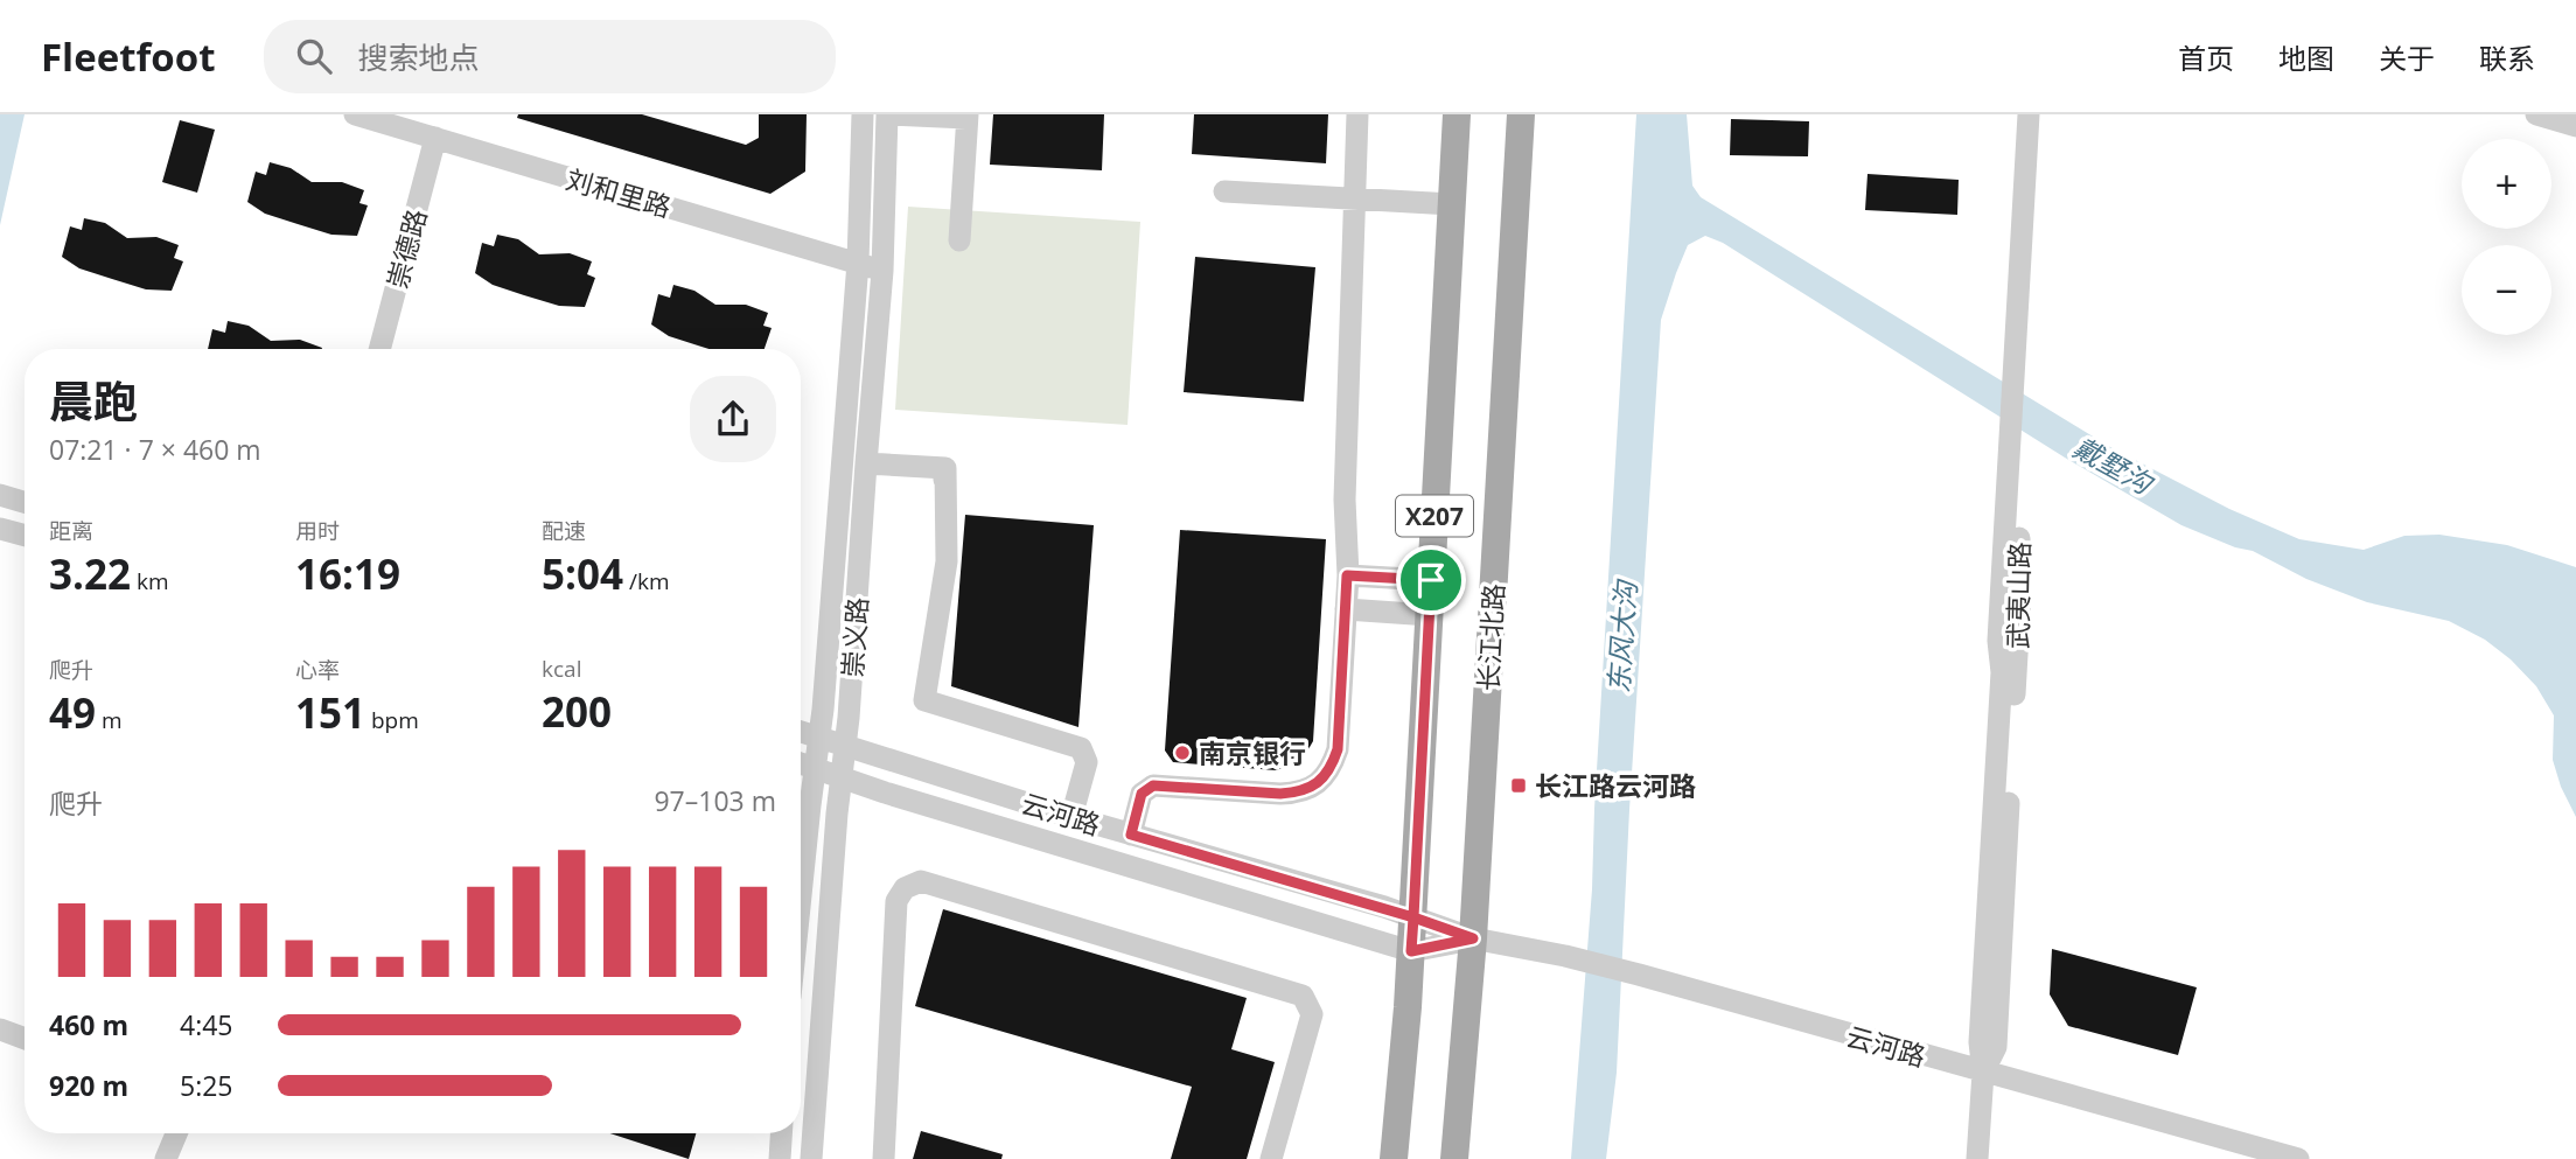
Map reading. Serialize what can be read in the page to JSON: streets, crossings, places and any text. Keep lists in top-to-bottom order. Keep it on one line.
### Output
{"streets":{"main road":["X207","长江北路"],"street":["刘和里路","崇德路","武夷山路","崇义路","云河路"]},"crossings":[["刘和里路","崇德路"],["刘和里路","崇义路"],["X207","云河路"],["武夷山路","云河路"],["崇义路","云河路"],["长江北路","云河路"]],"water":["戴墅沟","东风大沟"],"places":{"other":["南京银行"],"transit":["长江路云河路"]},"page":{"header":"Fleetfoot","search":"搜索地点","nav":["首页","地图","关于","联系"],"map_buttons":["+","−"],"heading":["晨跑","07:21 · 7 × 460 m"],"stats":[["距离","3.22 km"],["用时","16:19"],["配速","5:04 /km"],["爬升","49 m"],["心率","151 bpm"],["kcal","200"]],"chart":["爬升","97–103 m"],"list":[{"name":"460 m","note":"4:45"},{"name":"920 m","note":"5:25"}]}}
